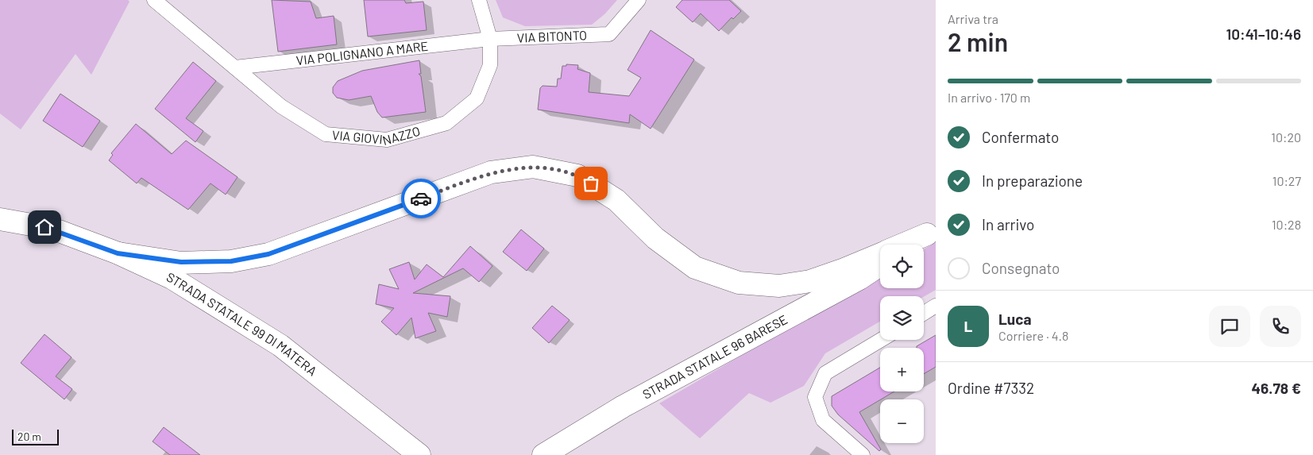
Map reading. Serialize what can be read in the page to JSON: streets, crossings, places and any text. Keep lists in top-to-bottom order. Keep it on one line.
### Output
{"streets":{"main road":["STRADA STATALE 99 DI MATERA","STRADA STATALE 96 BARESE"],"street":["VIA BITONTO","VIA POLIGNANO A MARE","VIA GIOVINAZZO"]},"crossings":[["VIA BITONTO","VIA POLIGNANO A MARE"],["VIA BITONTO","VIA GIOVINAZZO"],["VIA POLIGNANO A MARE","VIA GIOVINAZZO"]],"scale_bar":"20 m","page":{"heading":["2 min","Arriva tra","10:41–10:46"],"panel":["Luca","Corriere · 4.8","Ordine #7332","46.78 €"],"bar":"In arrivo · 170 m","list":[["Confermato","10:20"],["In preparazione","10:27"],["In arrivo","10:28"],"Consegnato"],"map_buttons":["+","−"],"round":"L","scale":"20 m"}}
